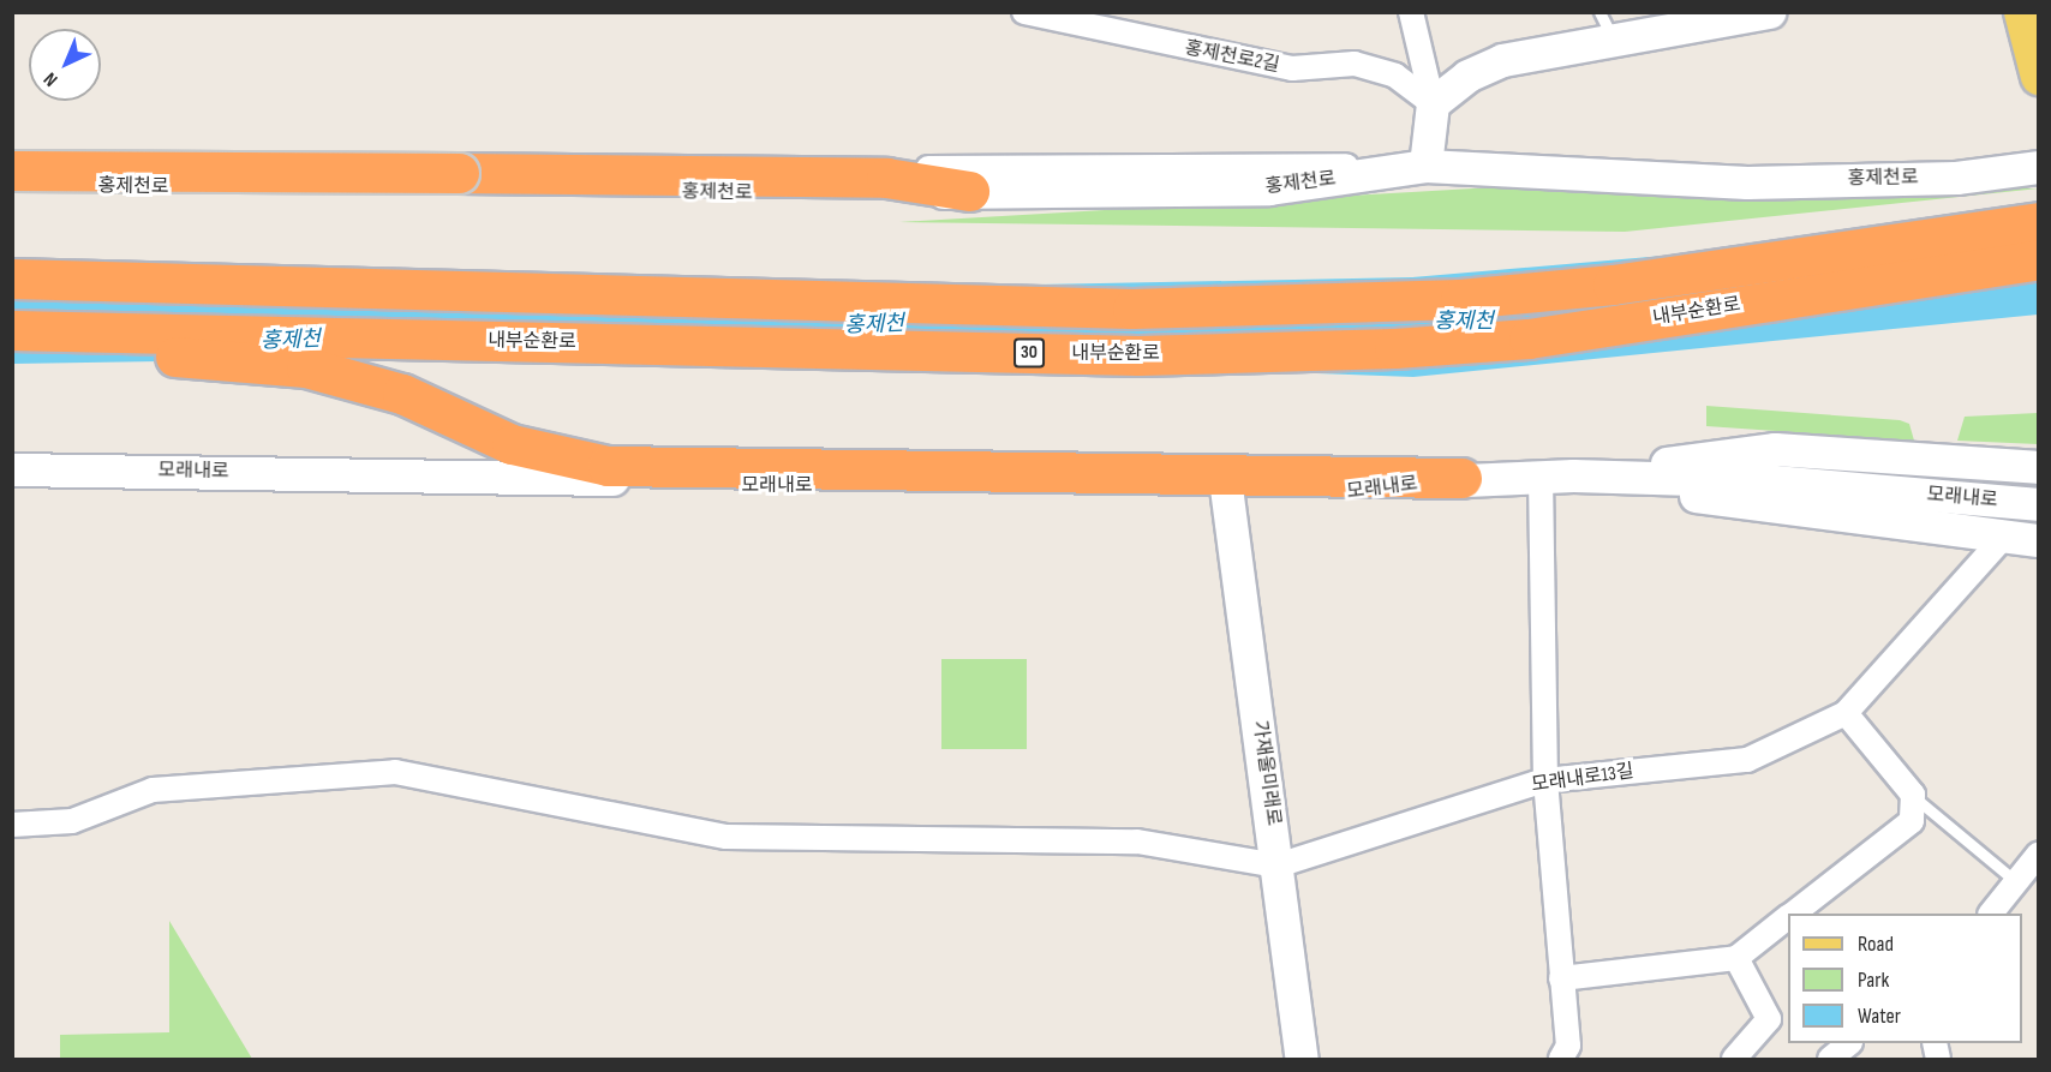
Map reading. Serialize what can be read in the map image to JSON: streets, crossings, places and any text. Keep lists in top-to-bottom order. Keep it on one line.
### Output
{"streets":{"highway":["내부순환로","30"],"street":["홍제천로2길","홍제천로","모래내로","가재울미래로","모래내로13길"]},"crossings":[["모래내로","가재울미래로"],["가재울미래로","모래내로13길"]],"water":["홍제천"],"legend":["Road","Park","Water"],"north":"bottom left"}
